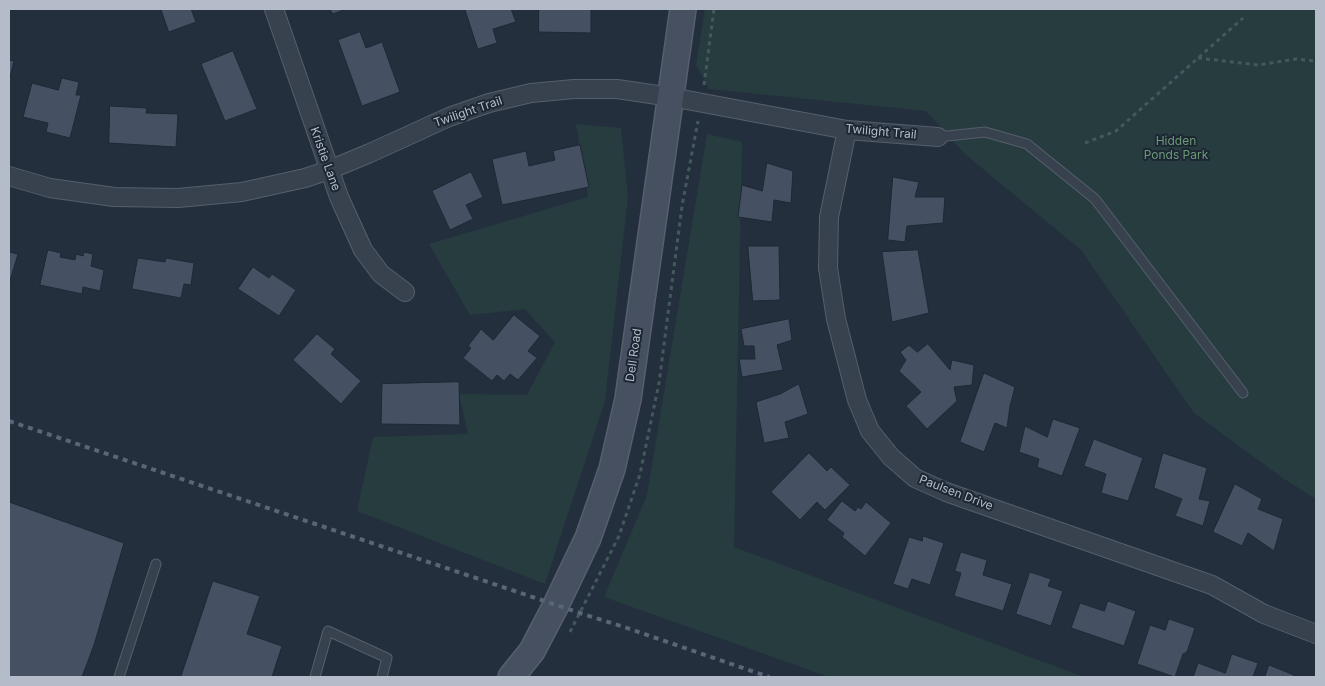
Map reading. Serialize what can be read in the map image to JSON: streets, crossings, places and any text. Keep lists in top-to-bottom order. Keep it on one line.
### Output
{"streets":{"street":["Twilight Trail","Kristie Lane","Dell Road","Paulsen Drive"]},"crossings":[["Twilight Trail","Kristie Lane"],["Twilight Trail","Dell Road"],["Twilight Trail","Paulsen Drive"]],"parks":["Hidden Ponds Park"]}
